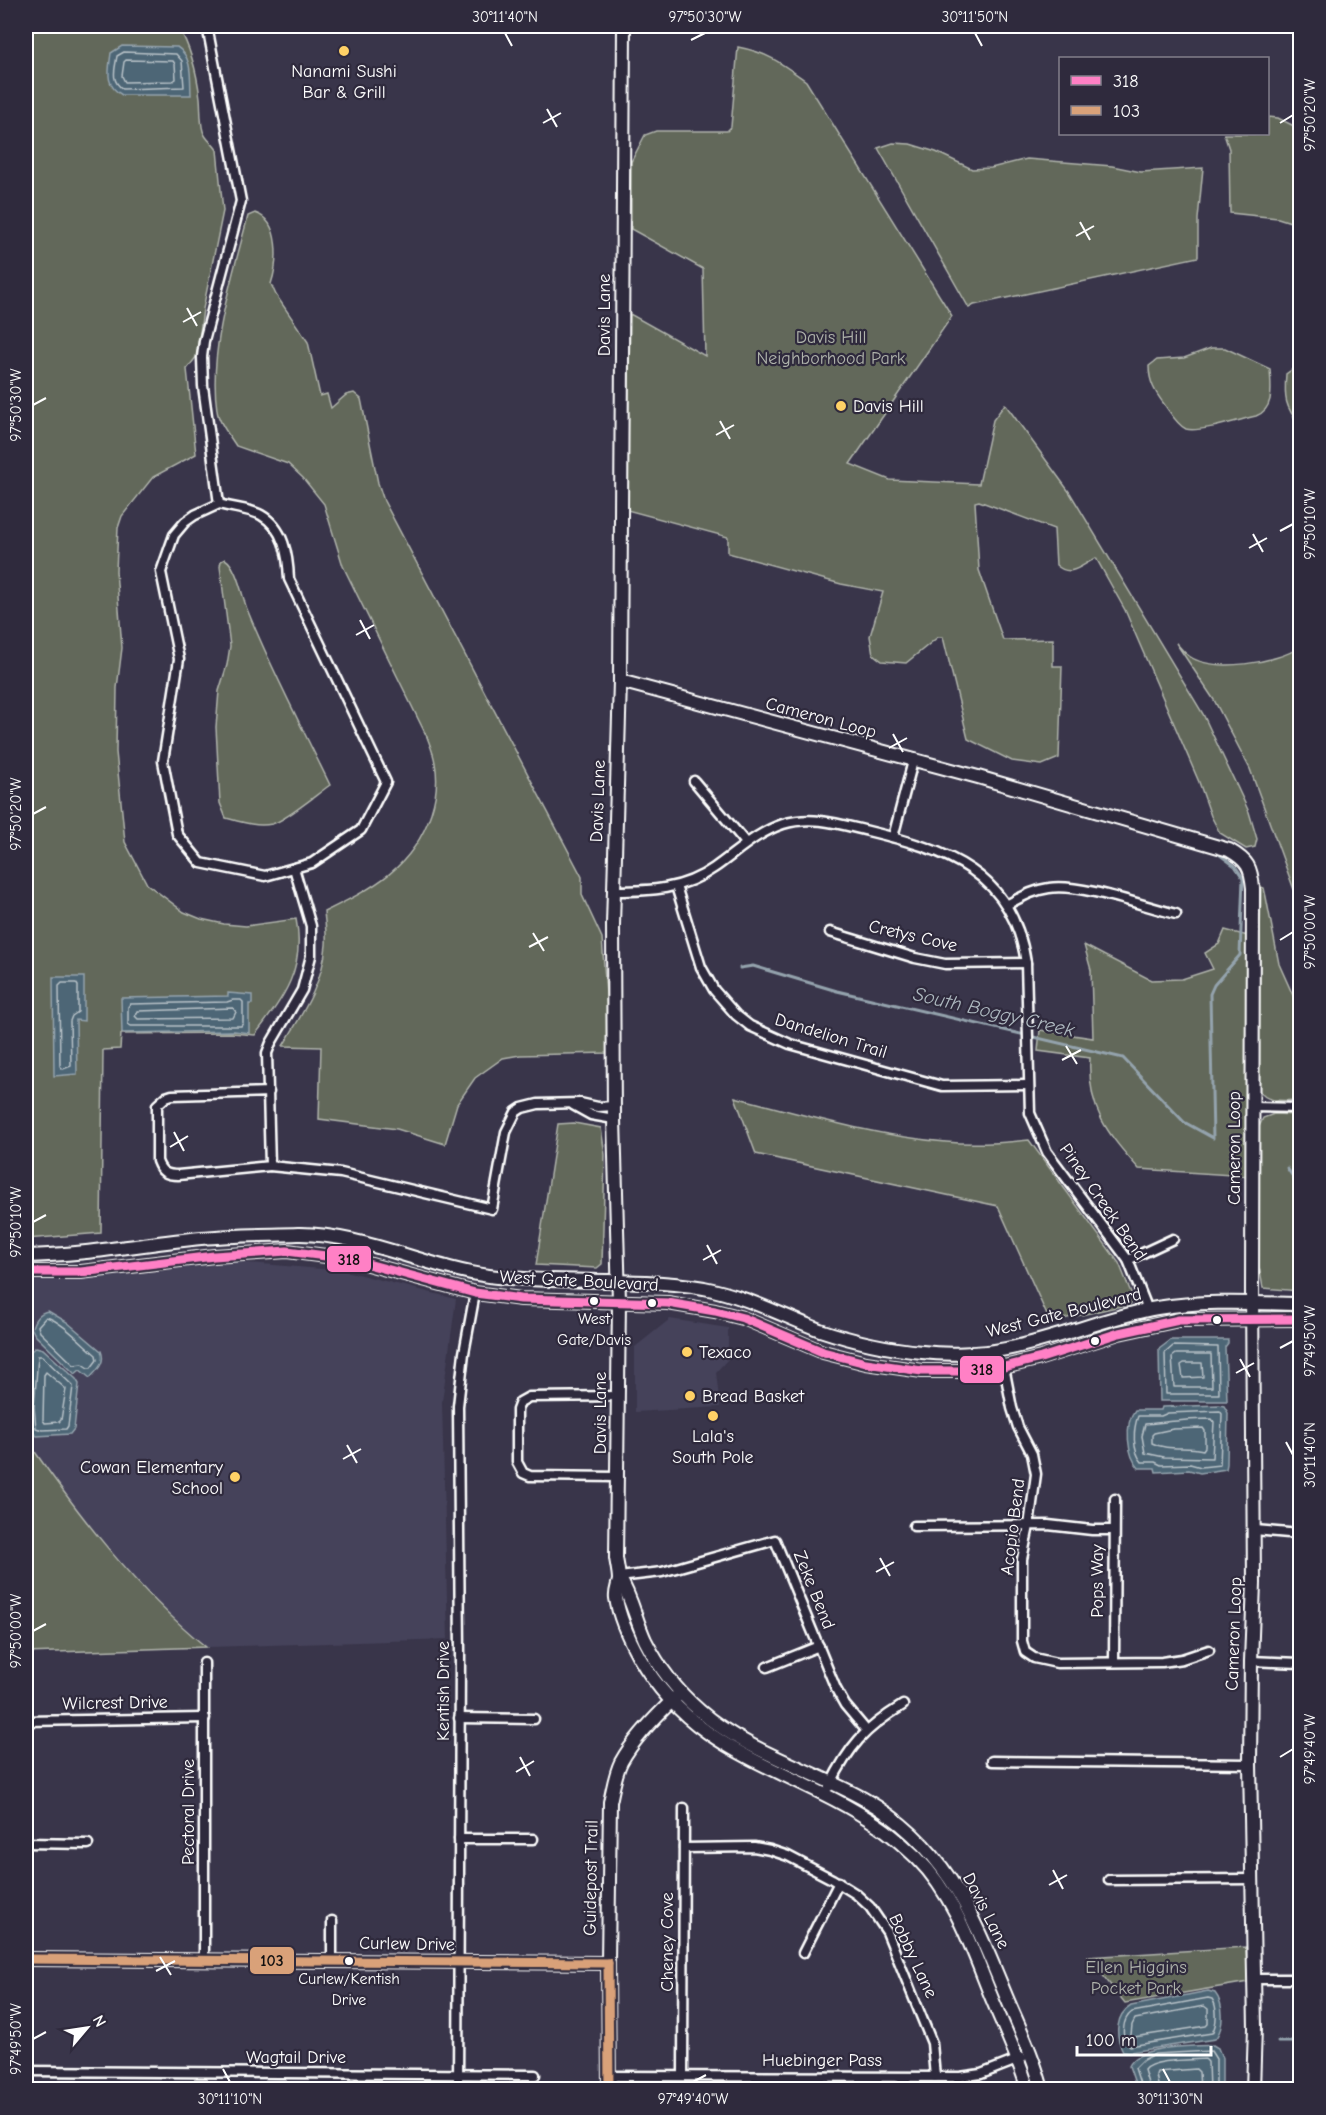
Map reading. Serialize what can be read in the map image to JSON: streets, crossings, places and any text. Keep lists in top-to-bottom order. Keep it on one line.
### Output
{"streets":{"street":["Davis Lane","Cameron Loop","Cretys Cove","Dandelion Trail","Piney Creek Bend","West Gate Boulevard","Acopio Bend","Pops Way","Zeke Bend","Kentish Drive","Wilcrest Drive","Pectoral Drive","Guidepost Trail","Cheney Cove","Curlew Drive","Bobby Lane","Wagtail Drive","Huebinger Pass"]},"crossings":[["Davis Lane","Cameron Loop"],["Davis Lane","Piney Creek Bend"],["Davis Lane","West Gate Boulevard"],["Davis Lane","Zeke Bend"],["Davis Lane","Guidepost Trail"],["Davis Lane","Huebinger Pass"],["Cameron Loop","West Gate Boulevard"],["Cretys Cove","Piney Creek Bend"],["Dandelion Trail","Piney Creek Bend"],["Piney Creek Bend","West Gate Boulevard"],["West Gate Boulevard","Acopio Bend"],["West Gate Boulevard","Kentish Drive"],["Acopio Bend","Pops Way"],["Kentish Drive","Curlew Drive"],["Kentish Drive","Wagtail Drive"],["Wilcrest Drive","Pectoral Drive"],["Pectoral Drive","Curlew Drive"],["Guidepost Trail","Curlew Drive"],["Guidepost Trail","Huebinger Pass"],["Cheney Cove","Bobby Lane"],["Cheney Cove","Huebinger Pass"],["Bobby Lane","Huebinger Pass"]],"water":["South Boggy Creek"],"parks":["Davis Hill Neighborhood Park","Ellen Higgins Pocket Park"],"places":["Nanami Sushi Bar & Grill","Davis Hill","West Gate/Davis","Texaco","Bread Basket","Lala's South Pole","Cowan Elementary School","Curlew/Kentish Drive"],"lines":["transit line 318","transit line 103"],"legend":["318","103"],"scale_bar":"100 m","north":"top right","coordinates":["30°11'40\"N","97°50'30\"W","30°11'50\"N","97°50'20\"W","97°50'10\"W","97°50'00\"W","97°49'50\"W","97°49'40\"W","30°11'10\"N","30°11'30\"N"]}
